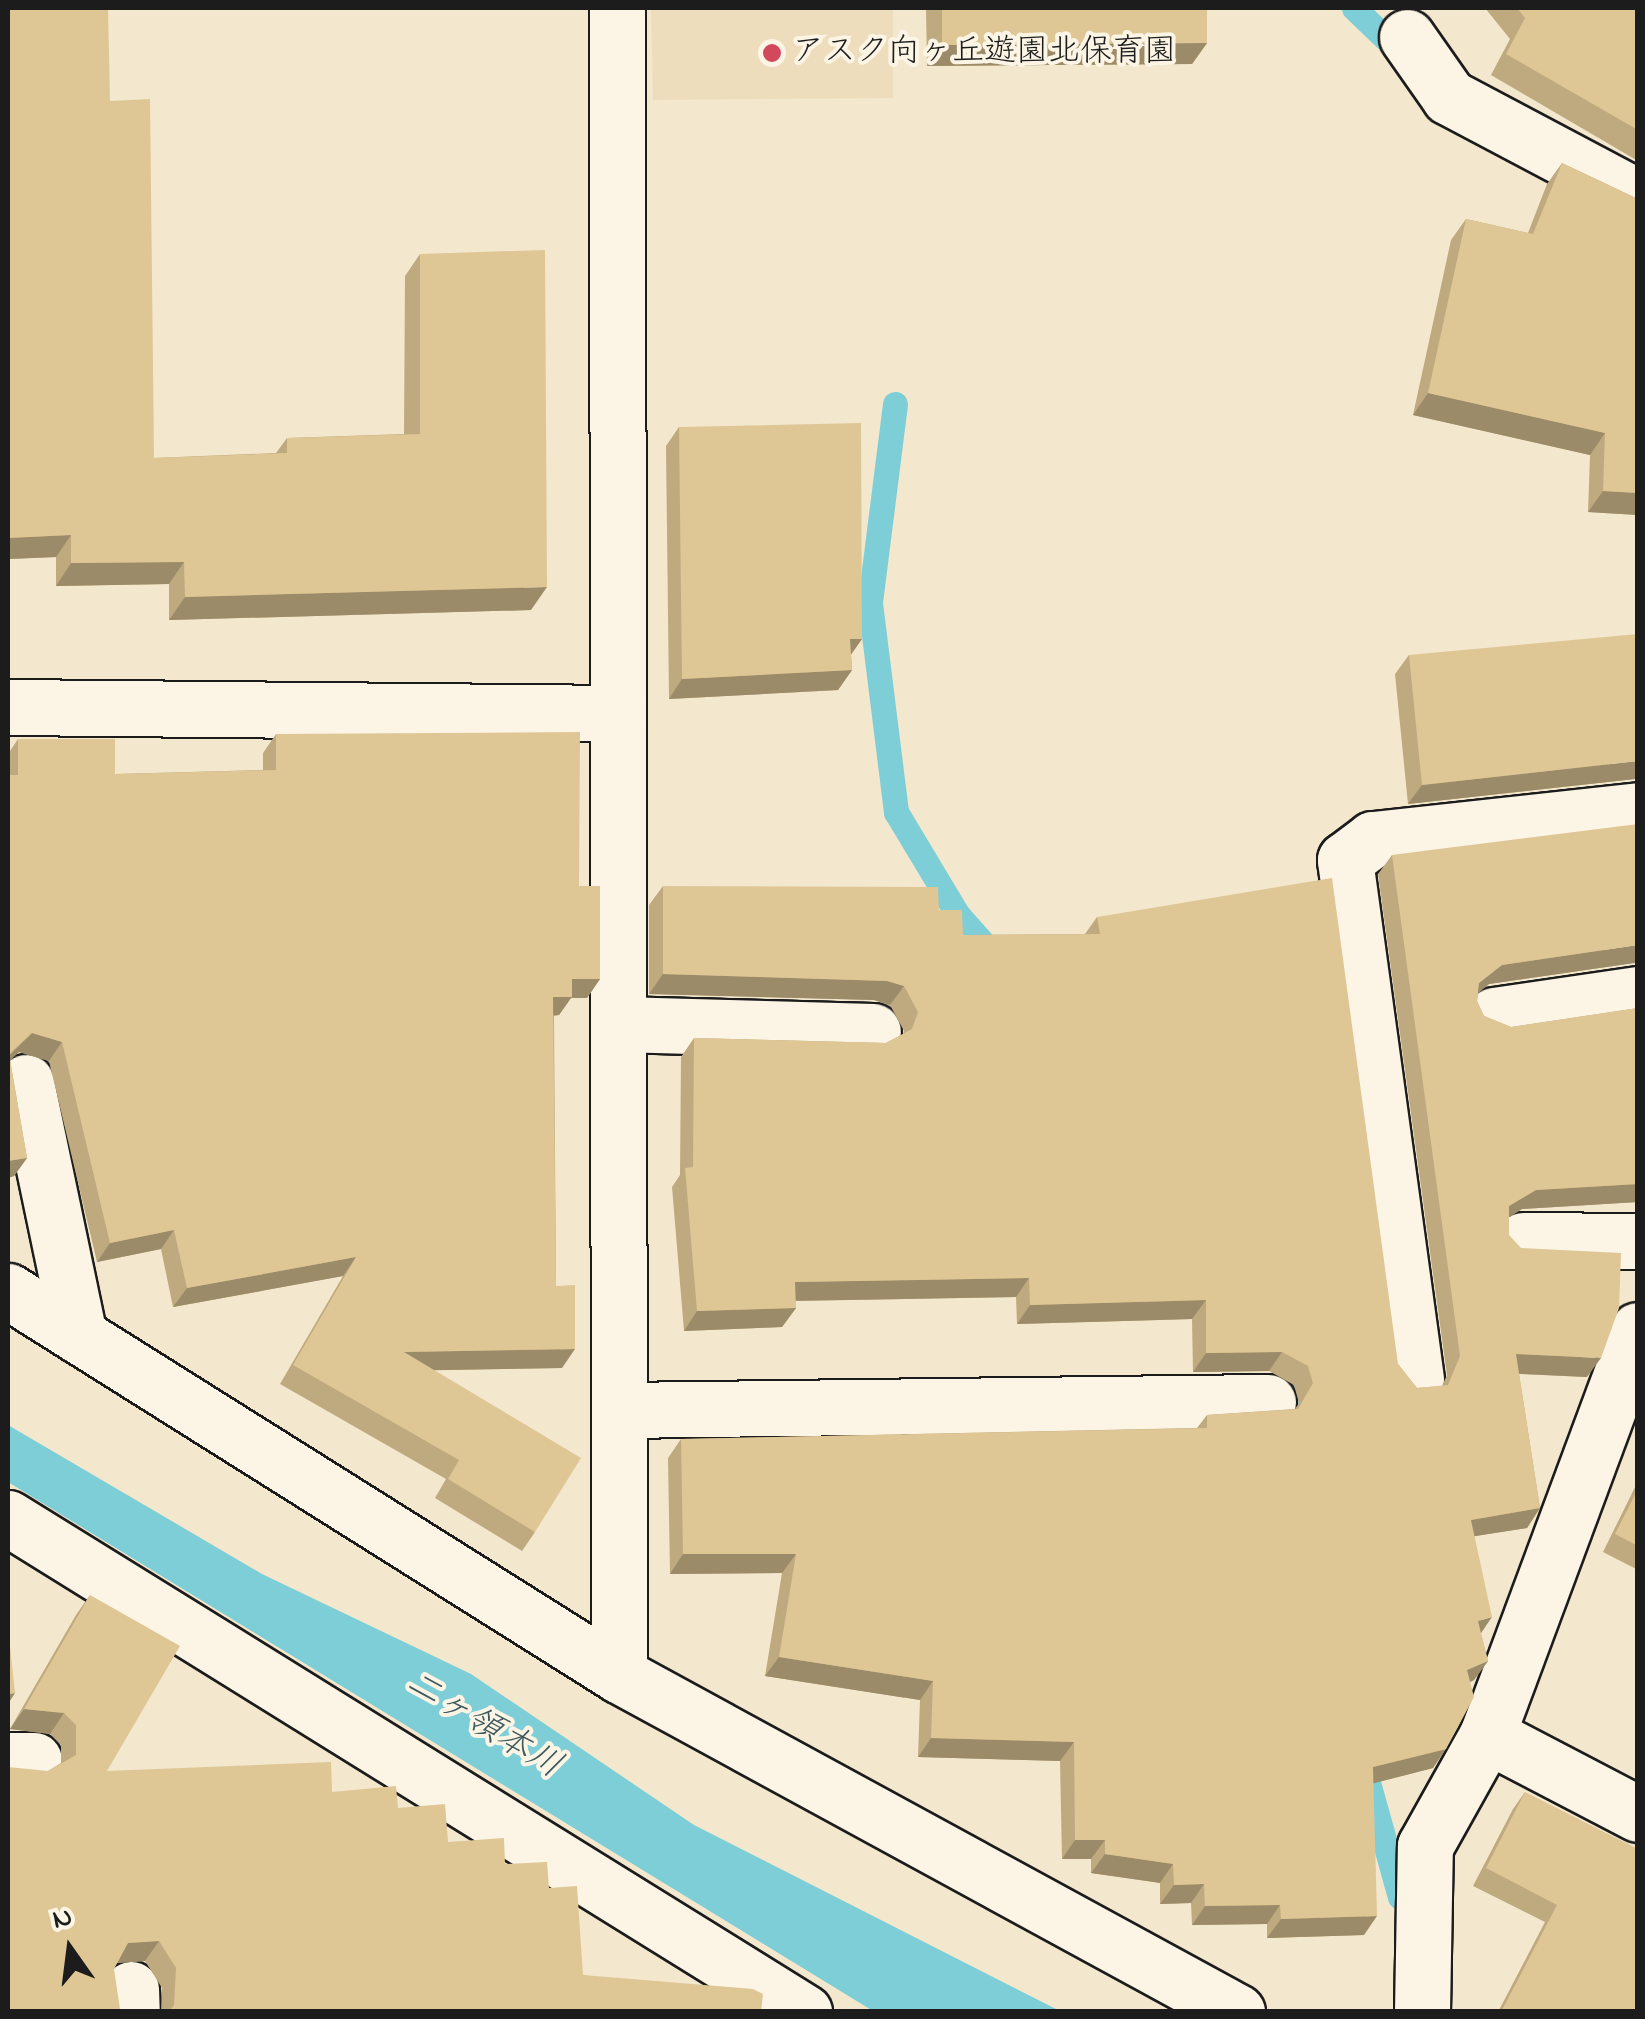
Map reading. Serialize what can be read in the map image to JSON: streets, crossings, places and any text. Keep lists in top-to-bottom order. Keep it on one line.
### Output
{"water":["二ヶ領本川"],"places":["アスク向ヶ丘遊園北保育園"],"north":"top"}
